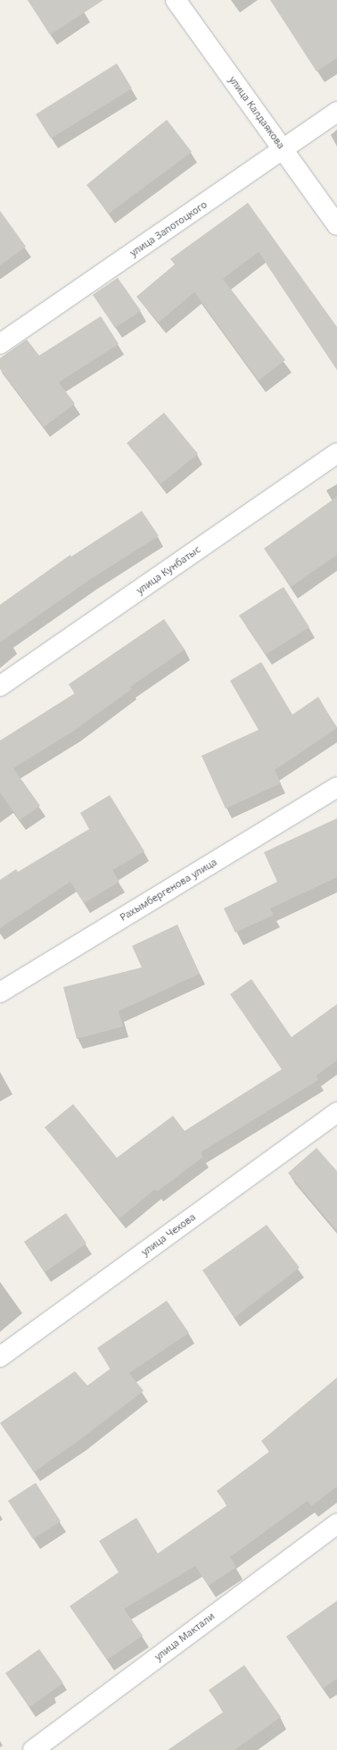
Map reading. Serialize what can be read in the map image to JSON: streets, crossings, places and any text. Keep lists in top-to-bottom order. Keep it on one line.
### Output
{"streets":{"street":["улица Калдаякова","улица Запотоцкого","улица Кунбатыс","Рахымбергенова улица","улица Чехова","улица Мактали"]},"crossings":[["улица Калдаякова","улица Запотоцкого"]]}
